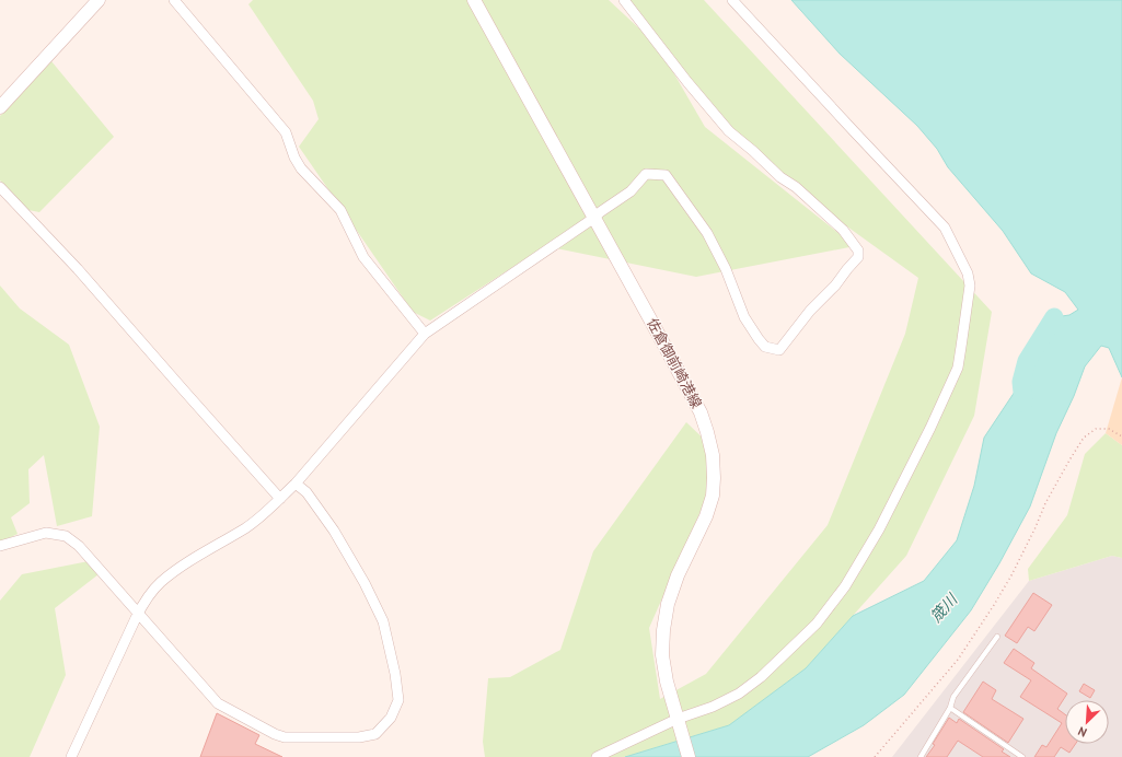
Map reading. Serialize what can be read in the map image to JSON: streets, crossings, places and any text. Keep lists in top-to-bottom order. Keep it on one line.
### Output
{"streets":{"main road":["佐倉御前崎港線"]},"water":["筬川"],"north":"bottom left"}
